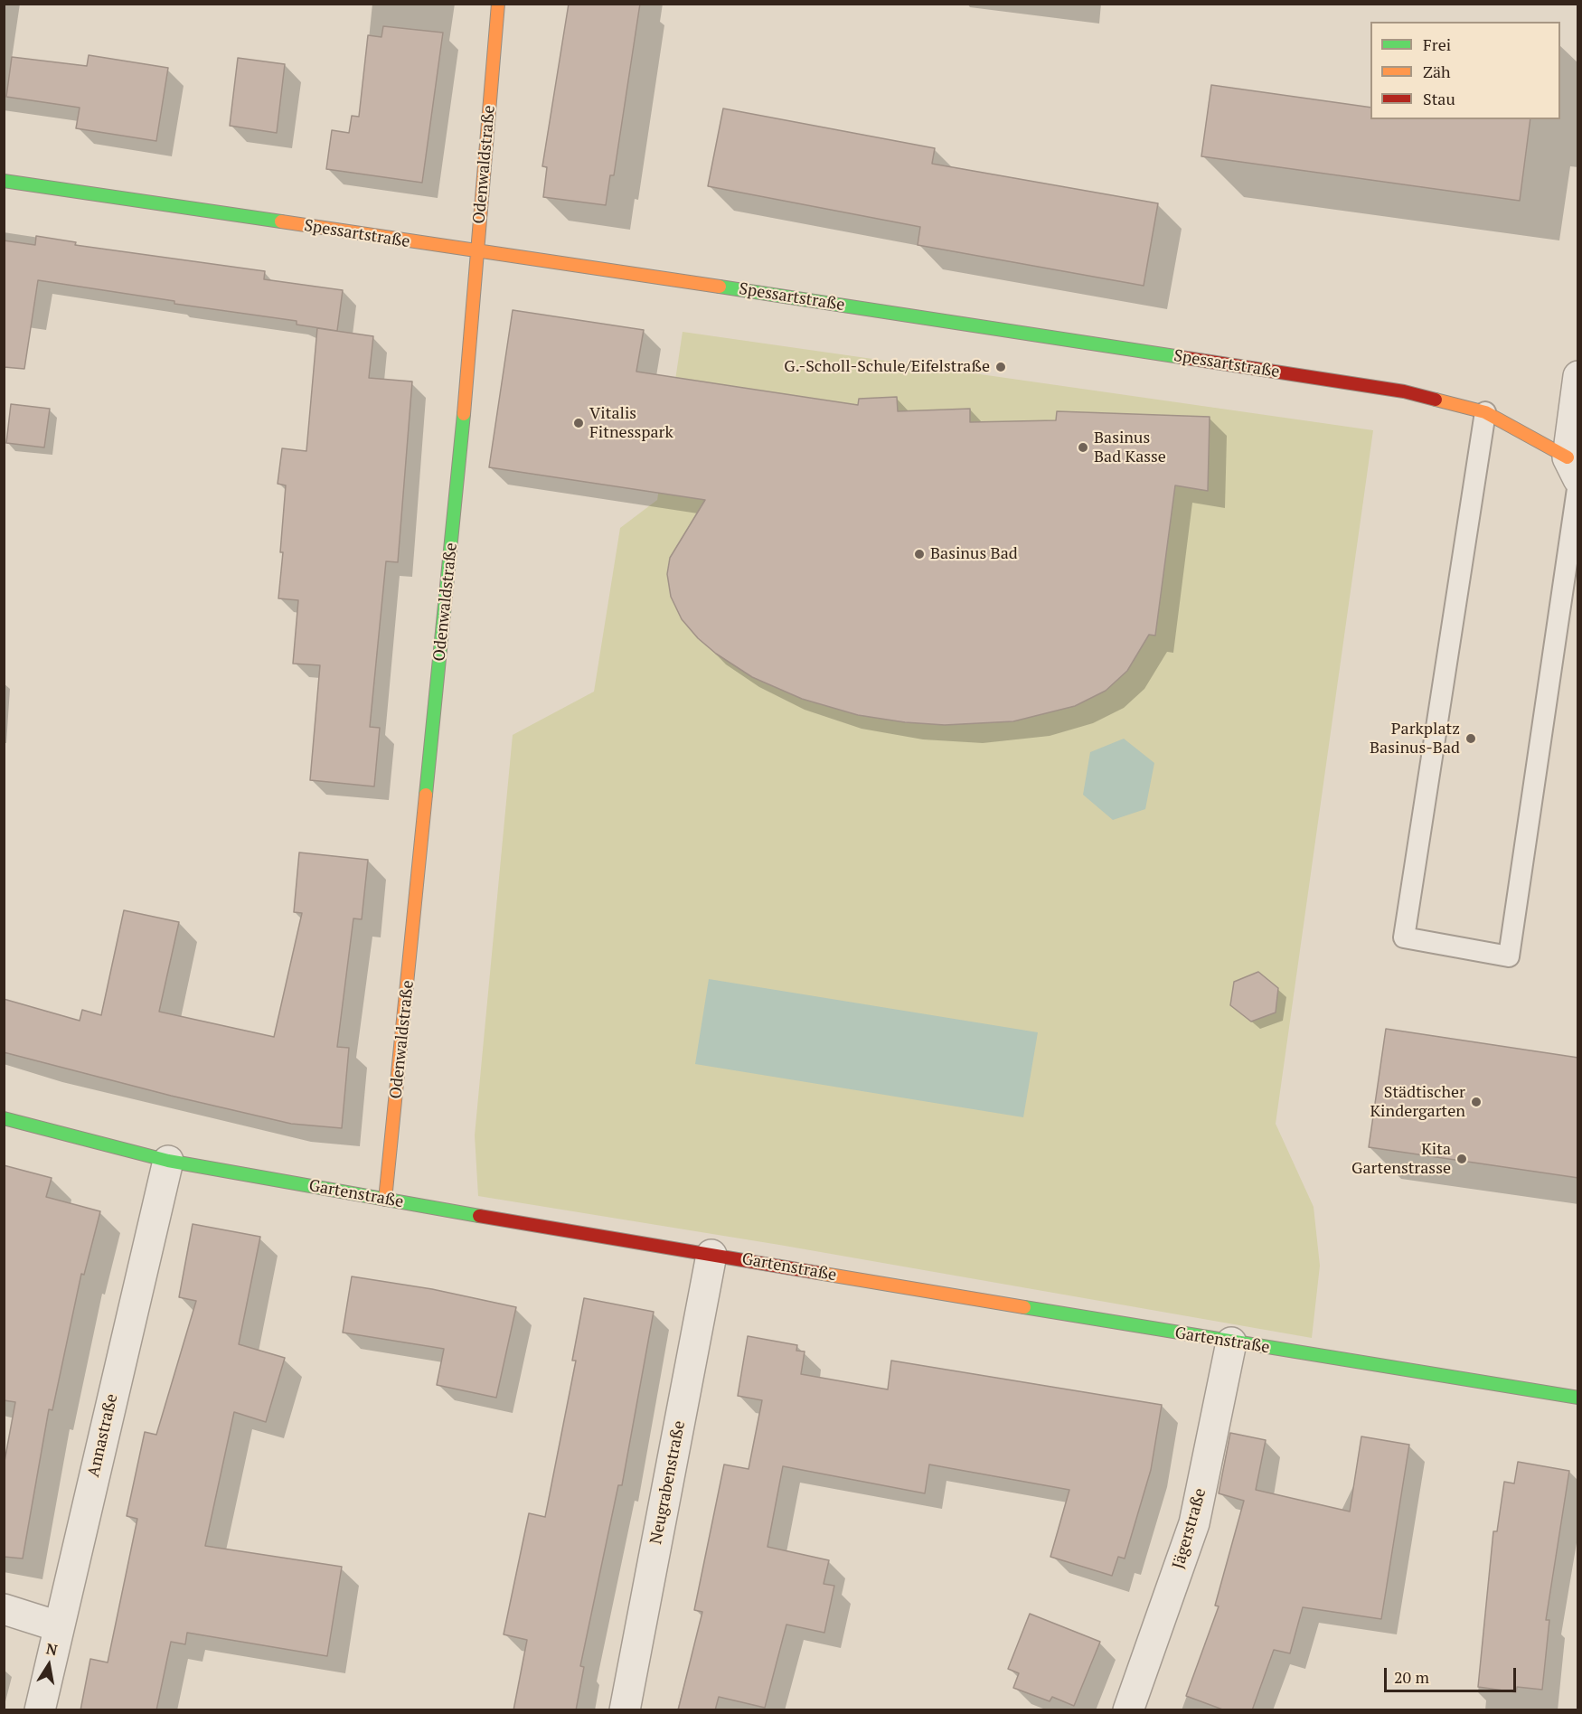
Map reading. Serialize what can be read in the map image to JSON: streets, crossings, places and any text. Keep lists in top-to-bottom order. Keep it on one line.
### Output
{"streets":{"street":["Odenwaldstraße","Spessartstraße","Gartenstraße","Annastraße","Neugrabenstraße","Jägerstraße"]},"crossings":[["Odenwaldstraße","Spessartstraße"],["Odenwaldstraße","Gartenstraße"],["Gartenstraße","Annastraße"],["Gartenstraße","Neugrabenstraße"],["Gartenstraße","Jägerstraße"]],"places":["G.-Scholl-Schule/Eifelstraße","Vitalis Fitnesspark","Basinus Bad Kasse","Basinus Bad","Parkplatz Basinus-Bad","Städtischer Kindergarten","Kita Gartenstrasse"],"legend":["Frei","Zäh","Stau"],"scale_bar":"20 m","north":"top"}
